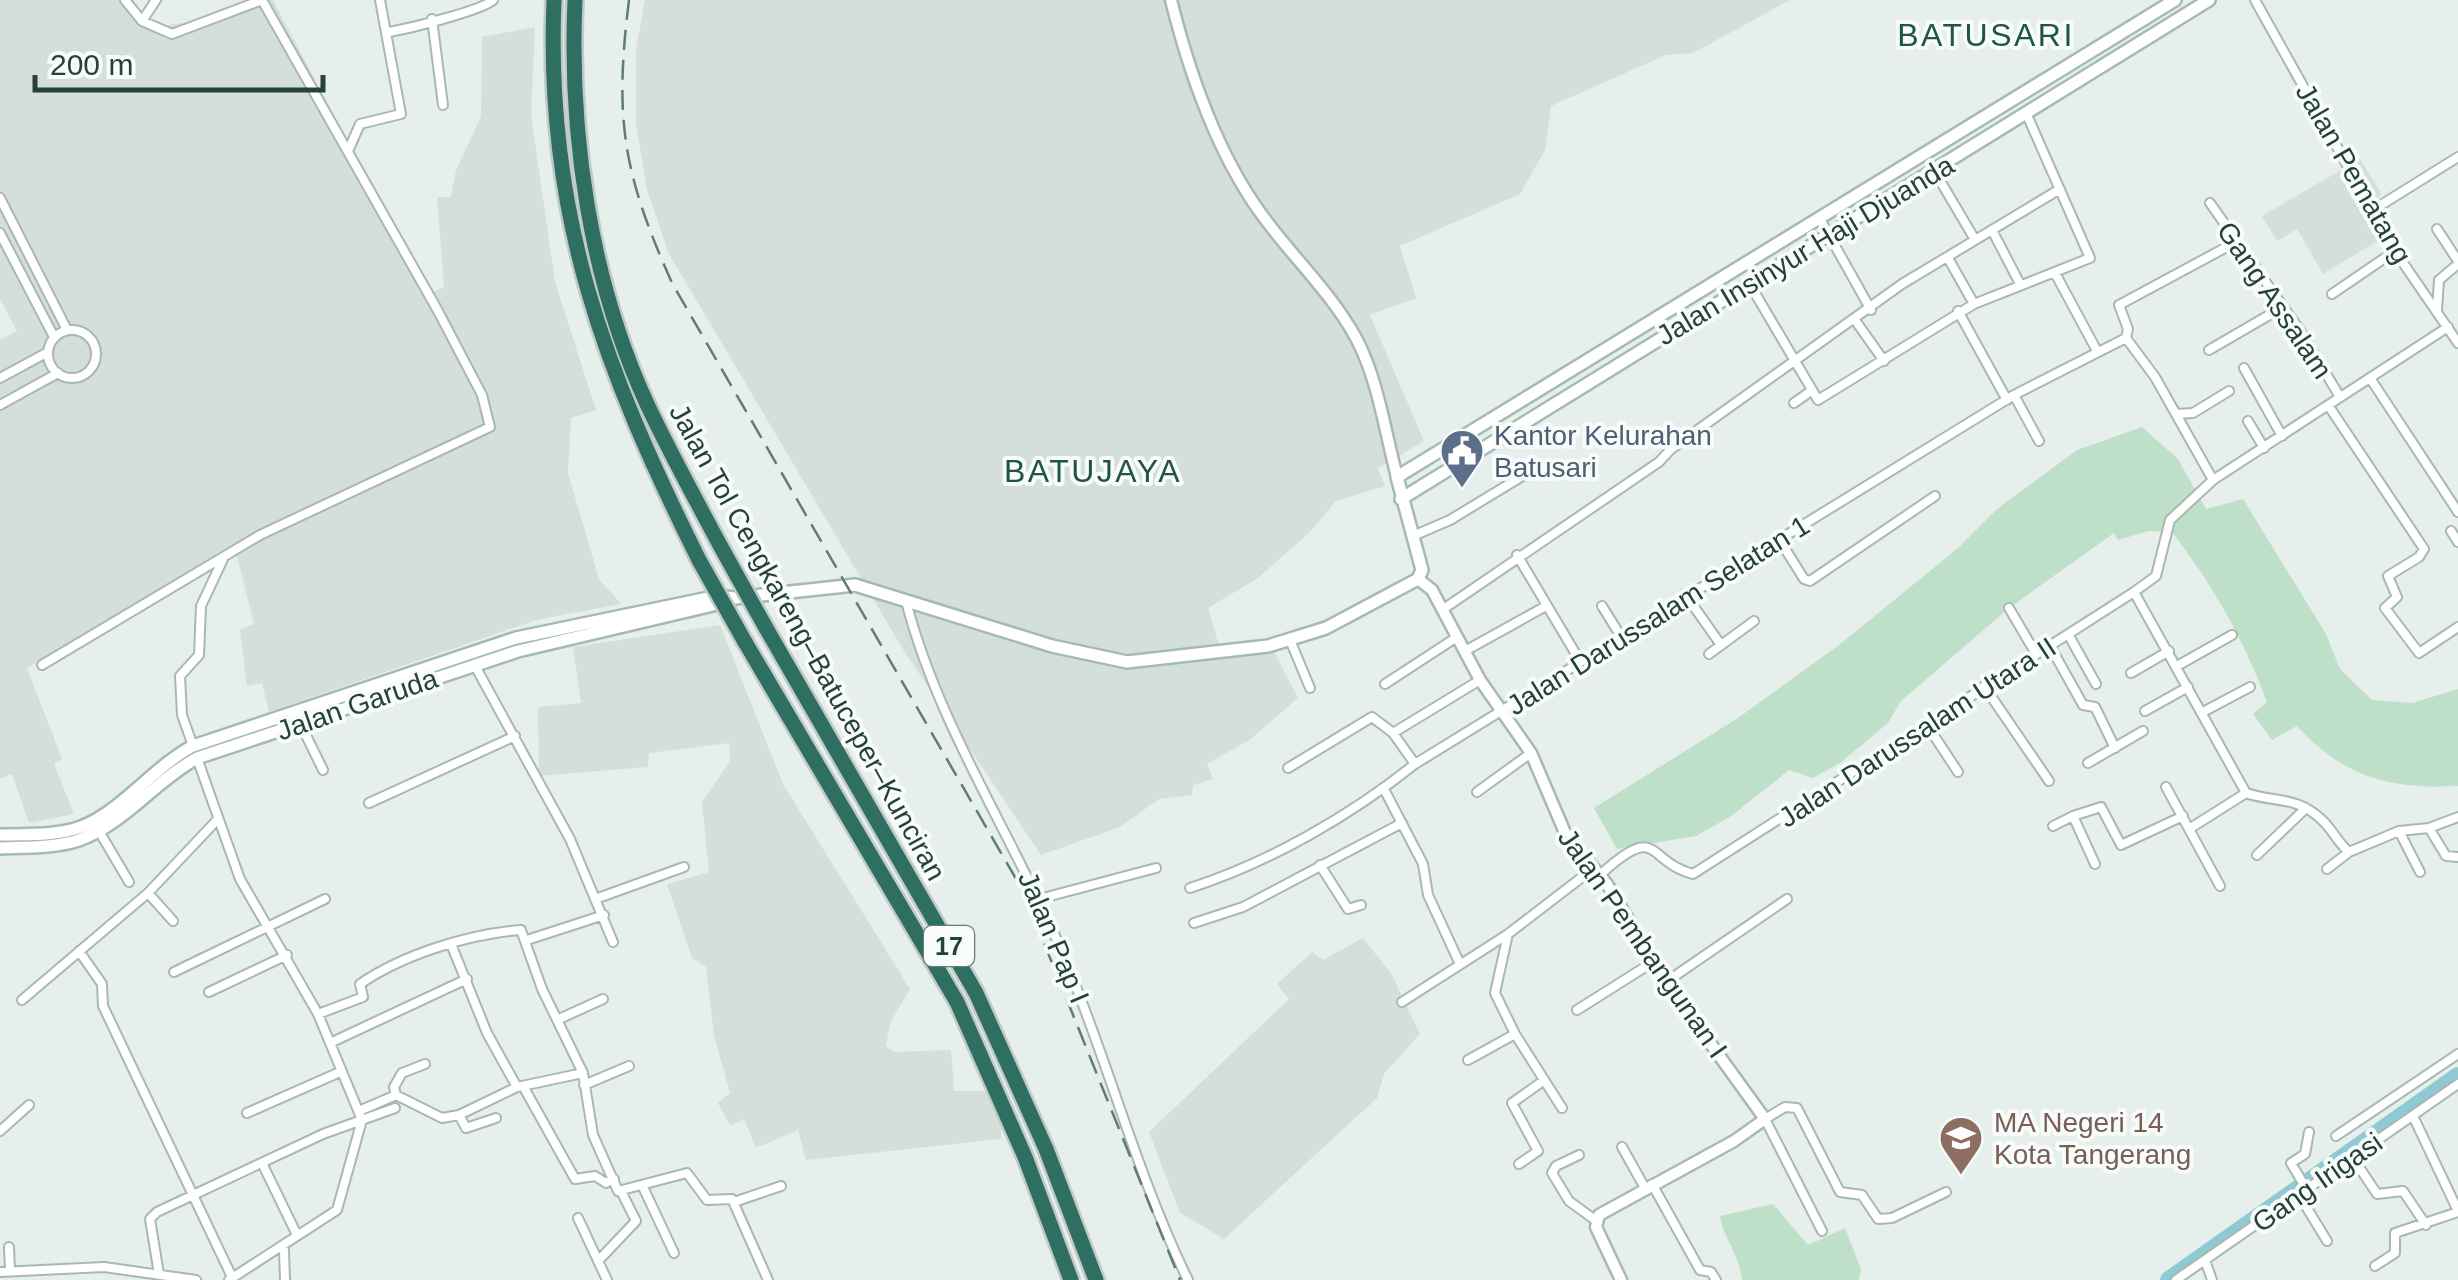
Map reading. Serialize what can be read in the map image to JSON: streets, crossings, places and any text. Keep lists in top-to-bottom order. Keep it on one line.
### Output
{"streets":{"highway":["Jalan Tol Cengkareng–Batuceper–Kunciran","17"],"main road":["Jalan Insinyur Haji Djuanda","Jalan Garuda"],"street":["Jalan Pematang","Gang Assalam","Jalan Darussalam Selatan 1","Jalan Darussalam Utara II","Jalan Pap I","Jalan Pembangunan I","Gang Irigasi"]},"crossings":[["Jalan Pematang","Jalan Darussalam Utara II"],["Gang Assalam","Jalan Darussalam Utara II"],["Jalan Darussalam Selatan 1","Jalan Pembangunan I"],["Jalan Garuda","Jalan Pap I"],["Jalan Garuda","Jalan Pembangunan I"],["Jalan Darussalam Utara II","Jalan Pembangunan I"]],"districts":["BATUSARI","BATUJAYA"],"places":{"public building":["Kantor Kelurahan Batusari"],"school or university":["MA Negeri 14 Kota Tangerang"]},"scale_bar":"200 m"}
